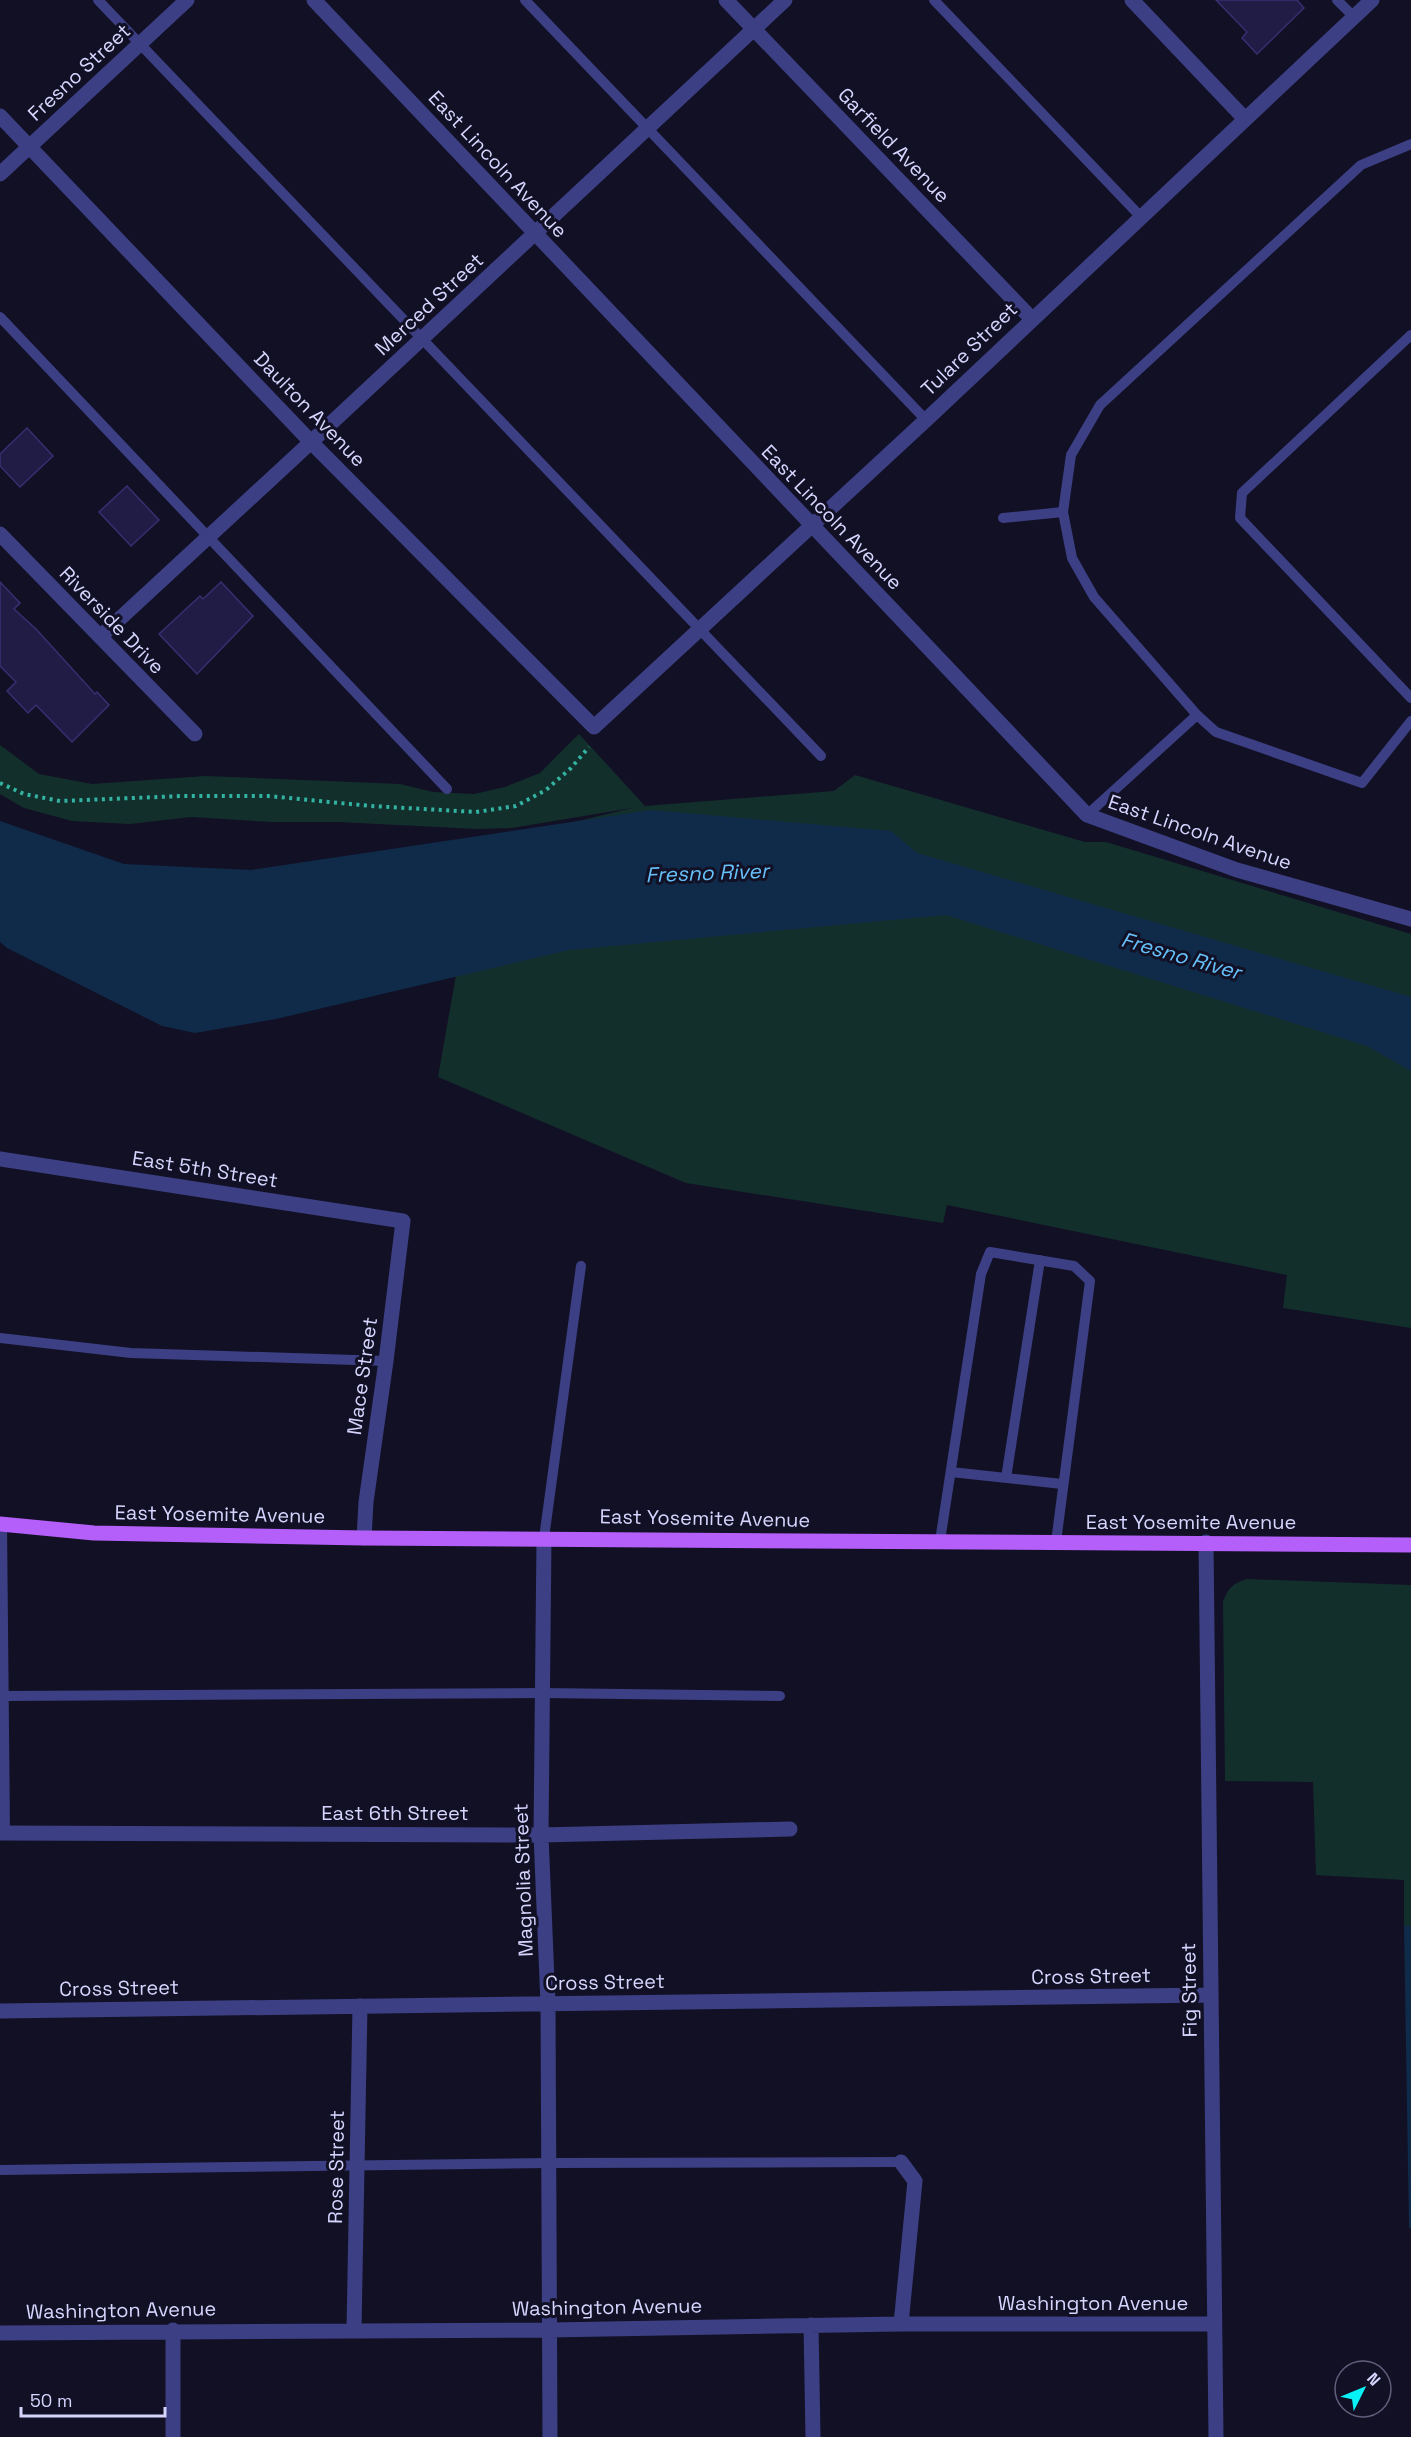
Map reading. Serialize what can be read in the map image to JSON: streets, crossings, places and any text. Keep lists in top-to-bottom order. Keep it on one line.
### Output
{"streets":{"main road":["East Yosemite Avenue"],"street":["Fresno Street","Garfield Avenue","East Lincoln Avenue","Merced Street","Tulare Street","Daulton Avenue","Riverside Drive","East 5th Street","Mace Street","East 6th Street","Magnolia Street","Cross Street","Fig Street","Rose Street","Washington Avenue"]},"crossings":[["Fresno Street","Daulton Avenue"],["Garfield Avenue","Merced Street"],["Garfield Avenue","Tulare Street"],["East Lincoln Avenue","Merced Street"],["East Lincoln Avenue","Tulare Street"],["Merced Street","Daulton Avenue"],["Merced Street","Riverside Drive"],["Tulare Street","Daulton Avenue"],["East 5th Street","Mace Street"],["Mace Street","East Yosemite Avenue"],["East Yosemite Avenue","Magnolia Street"],["East Yosemite Avenue","Fig Street"],["East 6th Street","Magnolia Street"],["Magnolia Street","Cross Street"],["Magnolia Street","Washington Avenue"],["Cross Street","Fig Street"],["Cross Street","Rose Street"],["Fig Street","Washington Avenue"],["Rose Street","Washington Avenue"]],"water":["Fresno River"],"scale_bar":"50 m","north":"top right"}
